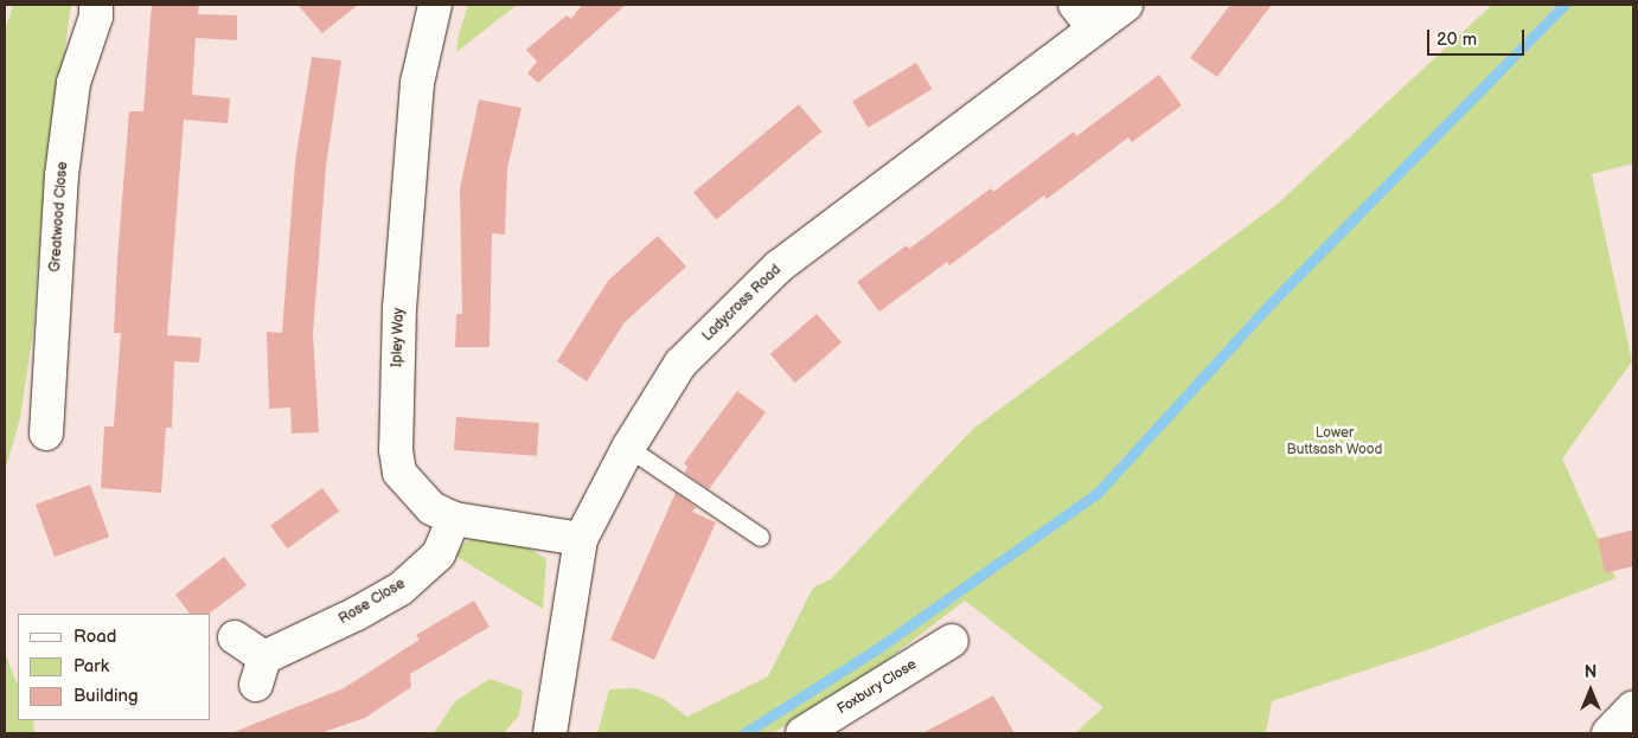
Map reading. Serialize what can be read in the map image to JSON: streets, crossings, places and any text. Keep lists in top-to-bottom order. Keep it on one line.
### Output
{"streets":{"street":["Greatwood Close","Ladycross Road","Ipley Way","Rose Close","Foxbury Close"]},"crossings":[["Ladycross Road","Ipley Way"],["Ipley Way","Rose Close"]],"parks":["Lower Buttsash Wood"],"legend":["Road","Park","Building"],"scale_bar":"20 m","north":"top"}
